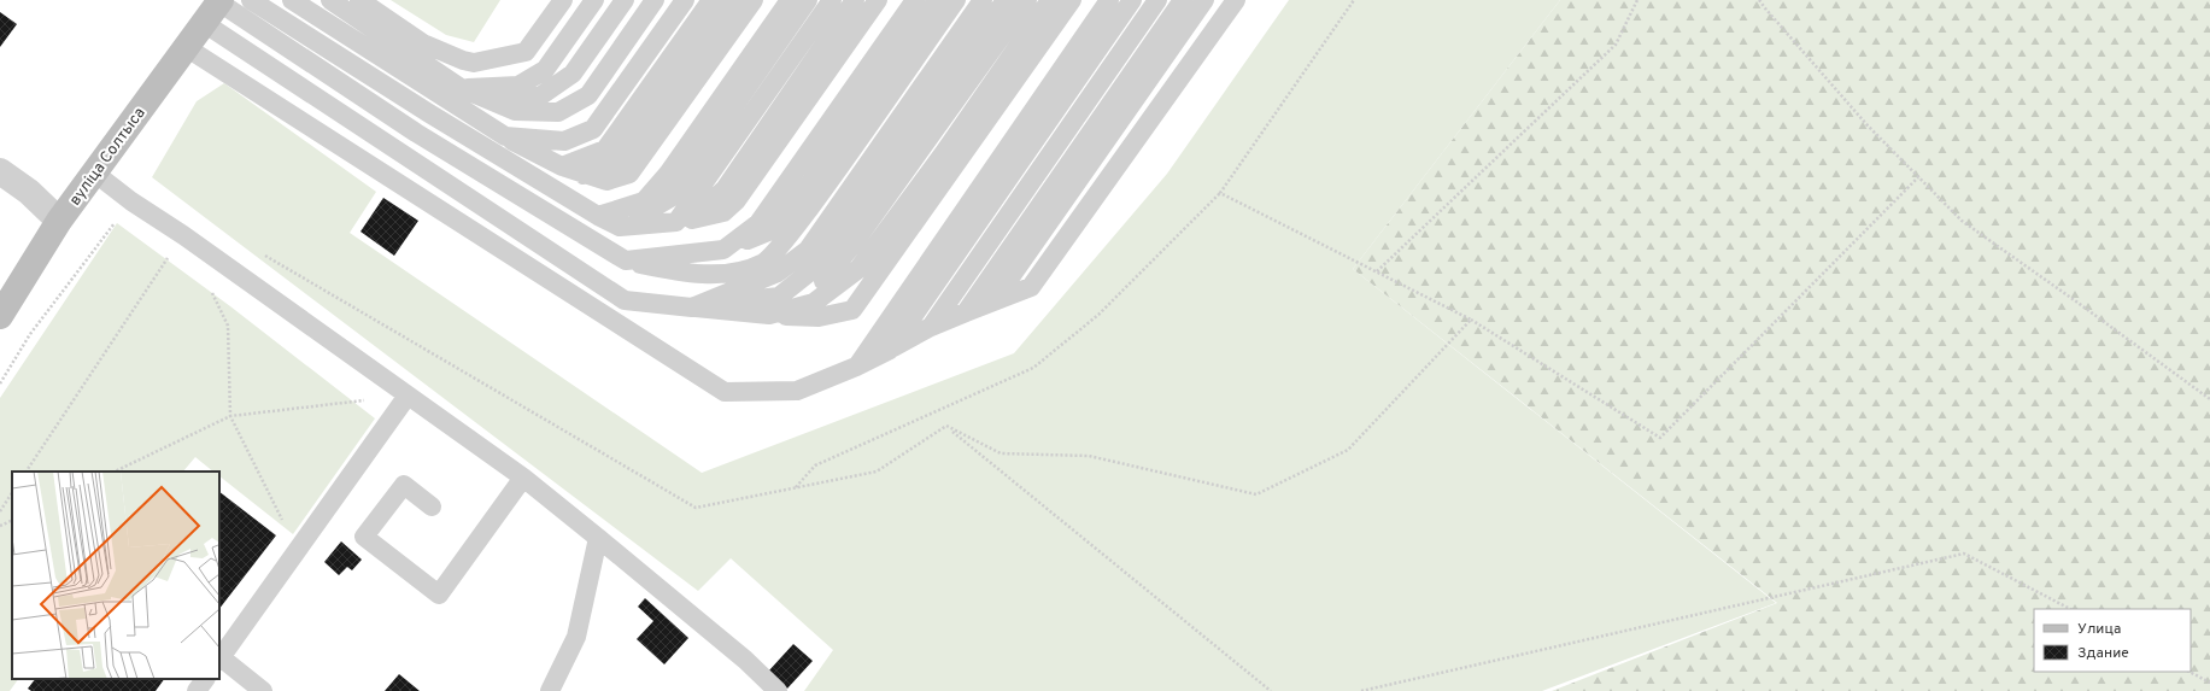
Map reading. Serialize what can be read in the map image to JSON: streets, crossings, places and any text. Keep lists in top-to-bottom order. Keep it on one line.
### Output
{"streets":{"main road":["вуліца Солтыса"]},"legend":["Улица","Здание"]}
